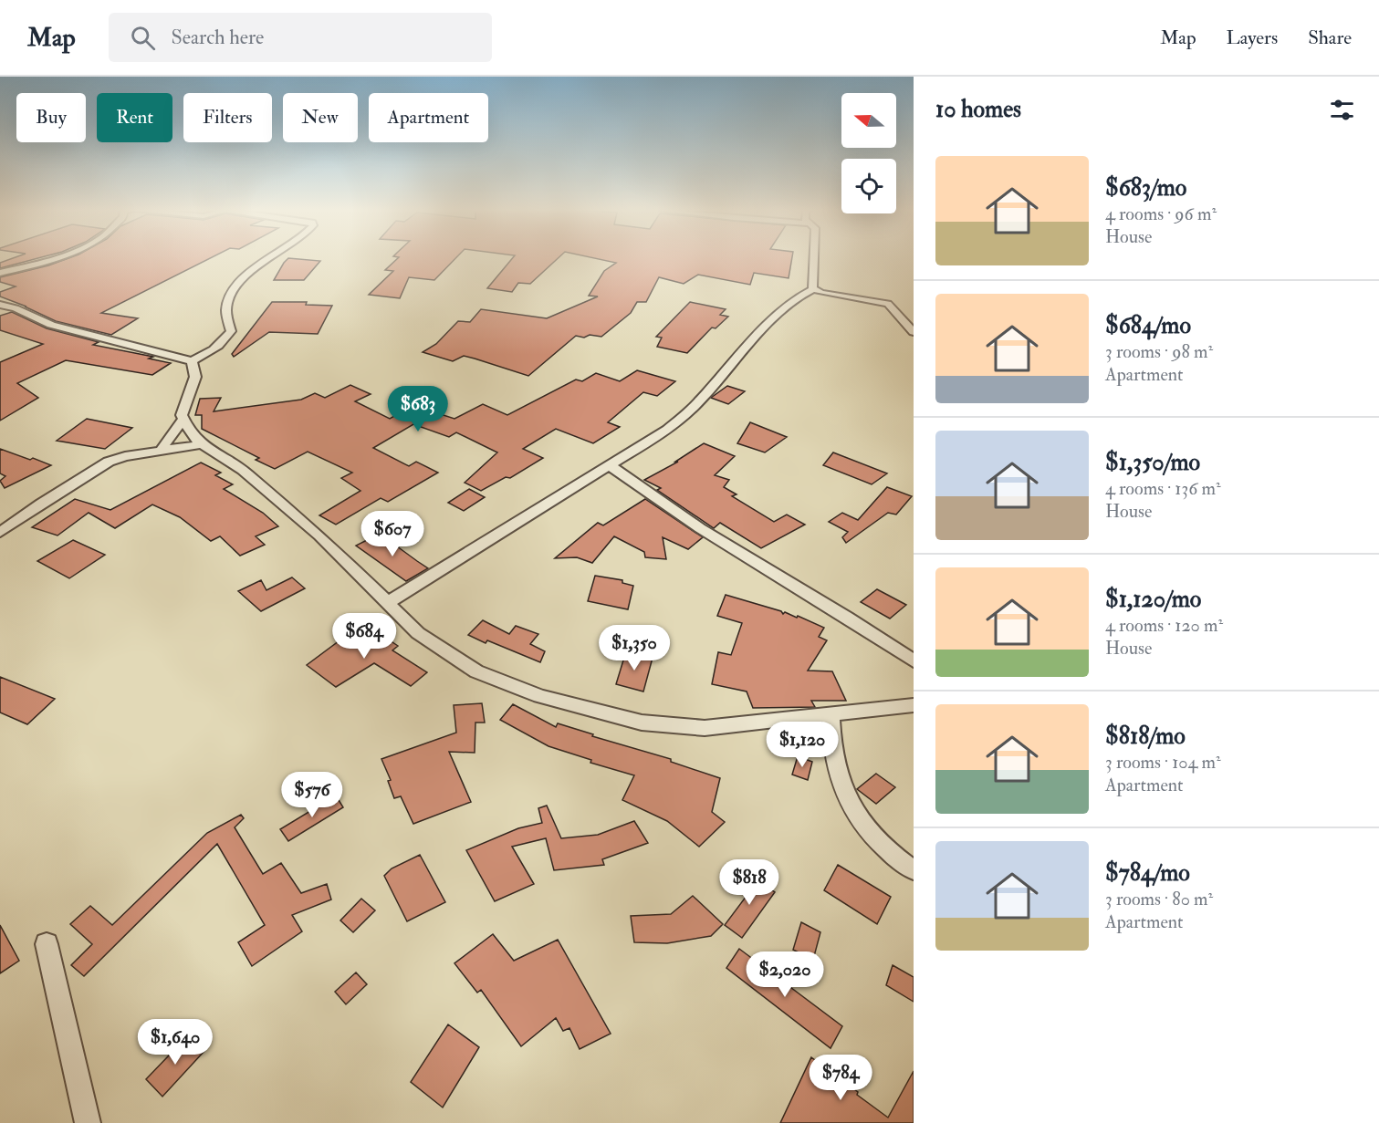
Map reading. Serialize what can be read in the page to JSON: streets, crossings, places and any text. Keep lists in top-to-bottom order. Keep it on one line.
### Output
{"north":"left","page":{"header":"Map","search":"Search here","nav":["Map","Layers","Share"],"heading":"10 homes","chip":["Buy","Rent","Filters","New","Apartment"],"list":[{"name":"$683/mo","note":"4 rooms · 96 m² · House"},{"name":"$684/mo","note":"3 rooms · 98 m² · Apartment"},{"name":"$1,350/mo","note":"4 rooms · 136 m² · House"},{"name":"$1,120/mo","note":"4 rooms · 120 m² · House"},{"name":"$818/mo","note":"3 rooms · 104 m² · Apartment"},{"name":"$784/mo","note":"3 rooms · 80 m² · Apartment"}],"price":["$683","$607","$684","$1,350","$1,120","$576","$818","$2,020","$1,640","$784"]}}
